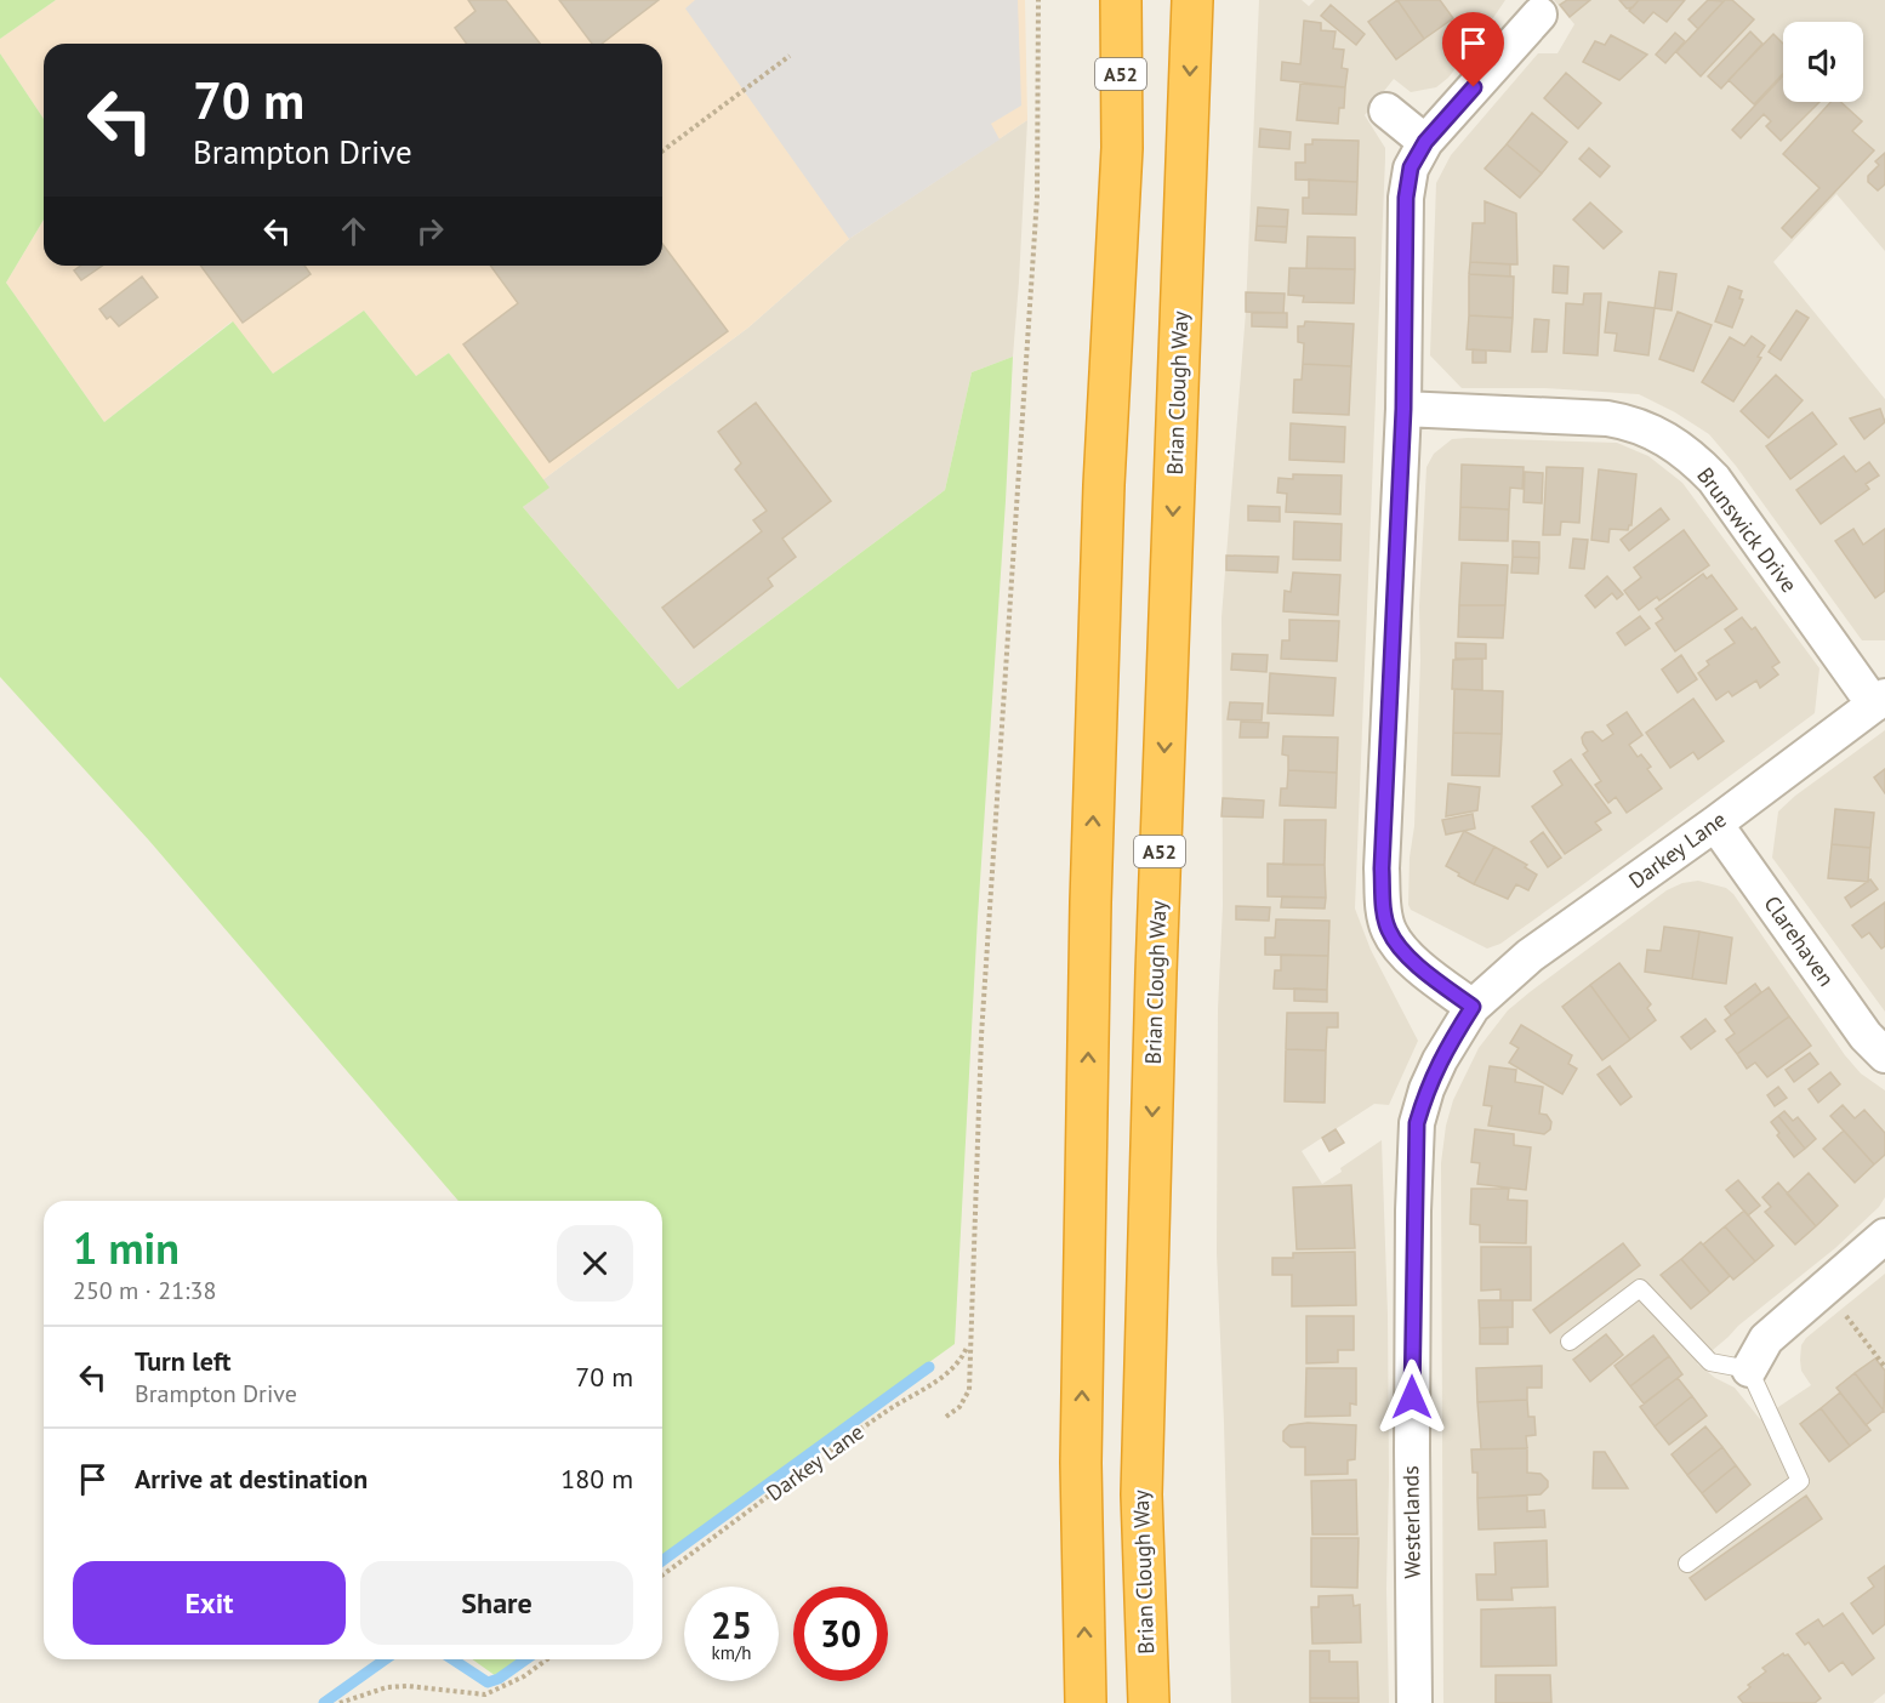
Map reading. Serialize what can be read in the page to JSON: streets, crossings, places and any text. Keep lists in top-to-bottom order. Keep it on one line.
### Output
{"streets":{"highway":["A52","Brian Clough Way"],"street":["Brunswick Drive","Darkey Lane","Clarehaven","Westerlands"]},"crossings":[["Brunswick Drive","Darkey Lane"],["Darkey Lane","Clarehaven"],["Darkey Lane","Westerlands"]],"page":{"turn":["70 m","Brampton Drive"],"heading":["1 min","250 m · 21:38"],"list":[{"name":"Turn left","note":"Brampton Drive","value":"70 m"},{"name":"Arrive at destination","value":"180 m"}],"buttons":["Exit","Share"],"speed":"25 km/h","limit":"30"}}
